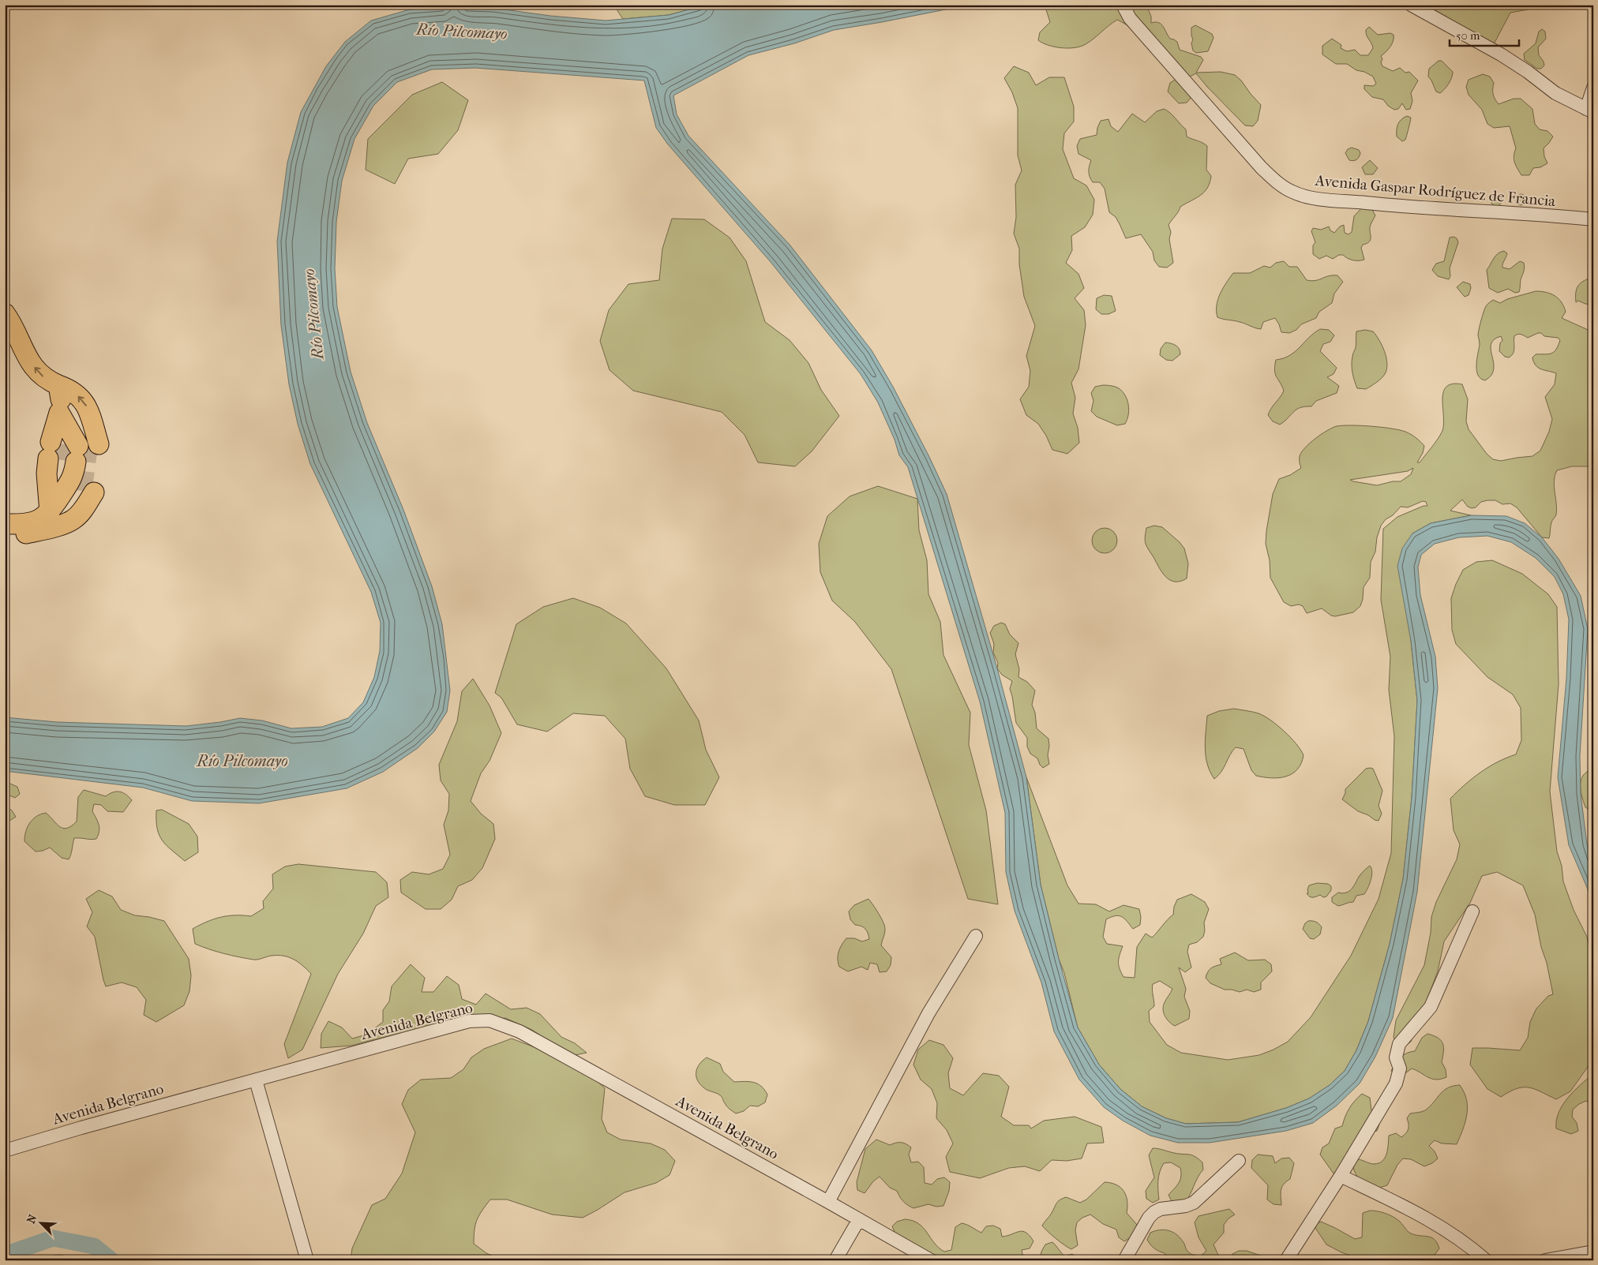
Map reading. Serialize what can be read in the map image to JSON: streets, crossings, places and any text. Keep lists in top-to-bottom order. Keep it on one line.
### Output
{"streets":{"street":["Avenida Gaspar Rodríguez de Francia","Avenida Belgrano"]},"water":["Río Pilcomayo"],"scale_bar":"50 m","north":"top left"}
